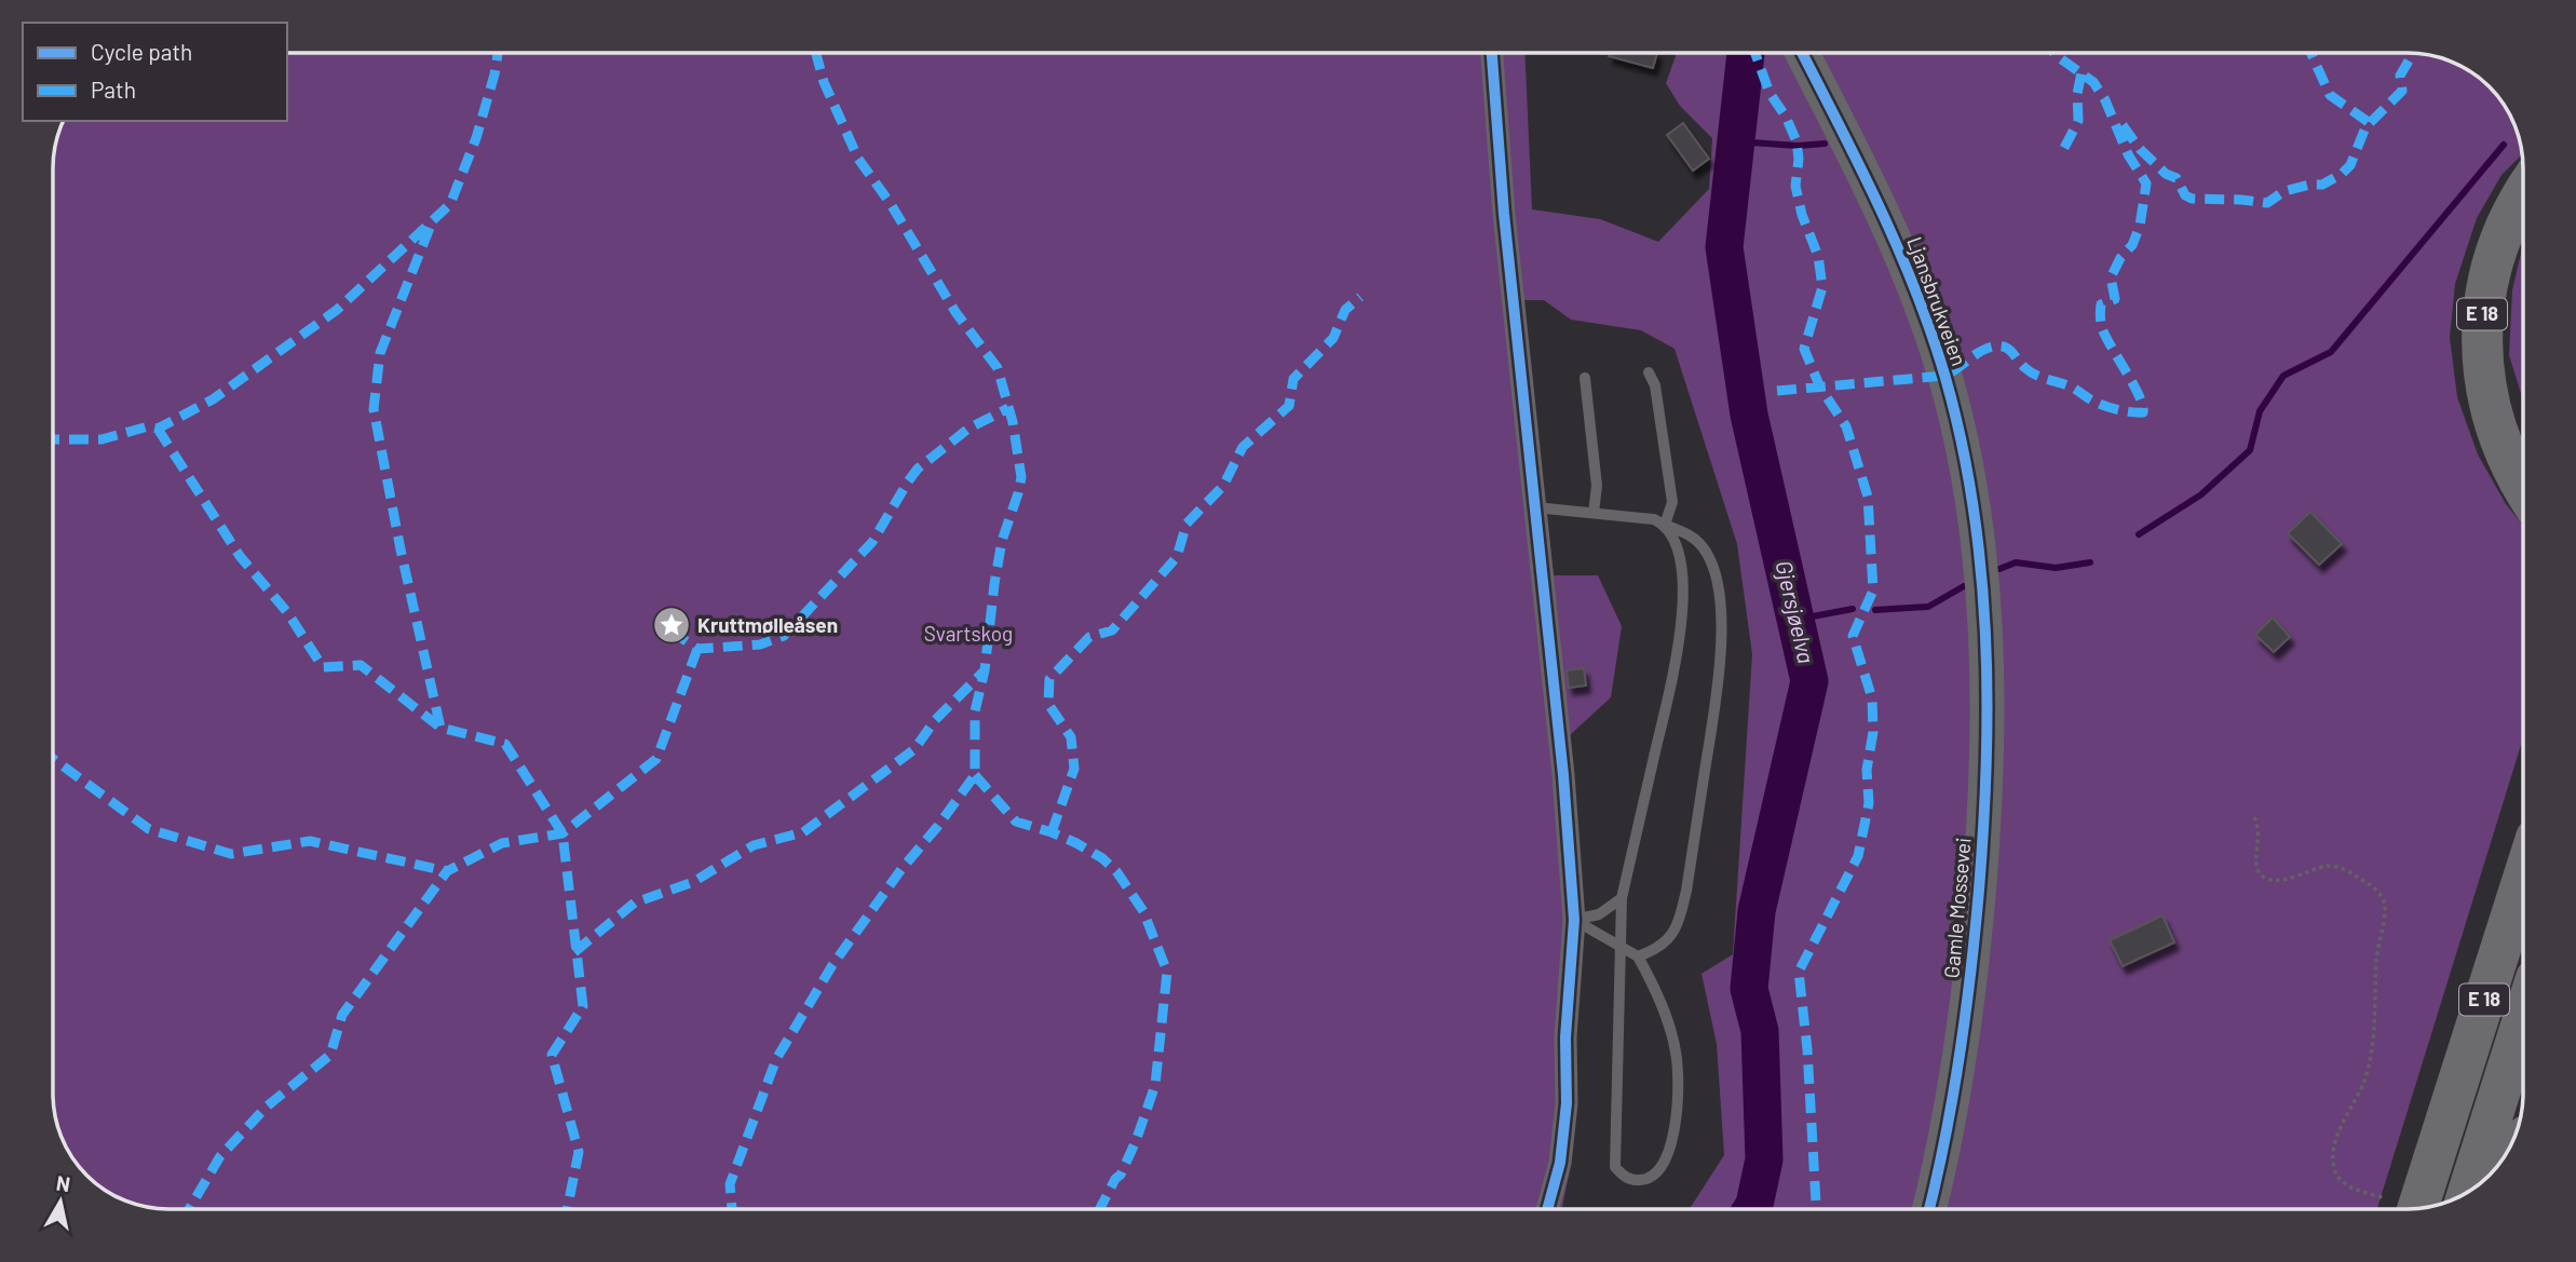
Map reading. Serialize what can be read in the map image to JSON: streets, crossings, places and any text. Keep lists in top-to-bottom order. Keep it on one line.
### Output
{"streets":{"highway":["E 18"],"main road":["Ljansbrukveien","Gamle Mossevei"]},"crossings":[["Ljansbrukveien","Gamle Mossevei"]],"water":["Gjersjøelva"],"parks":["Svartskog"],"places":{"place":["Kruttmølleåsen"]},"legend":["Cycle path","Path"],"north":"top"}
